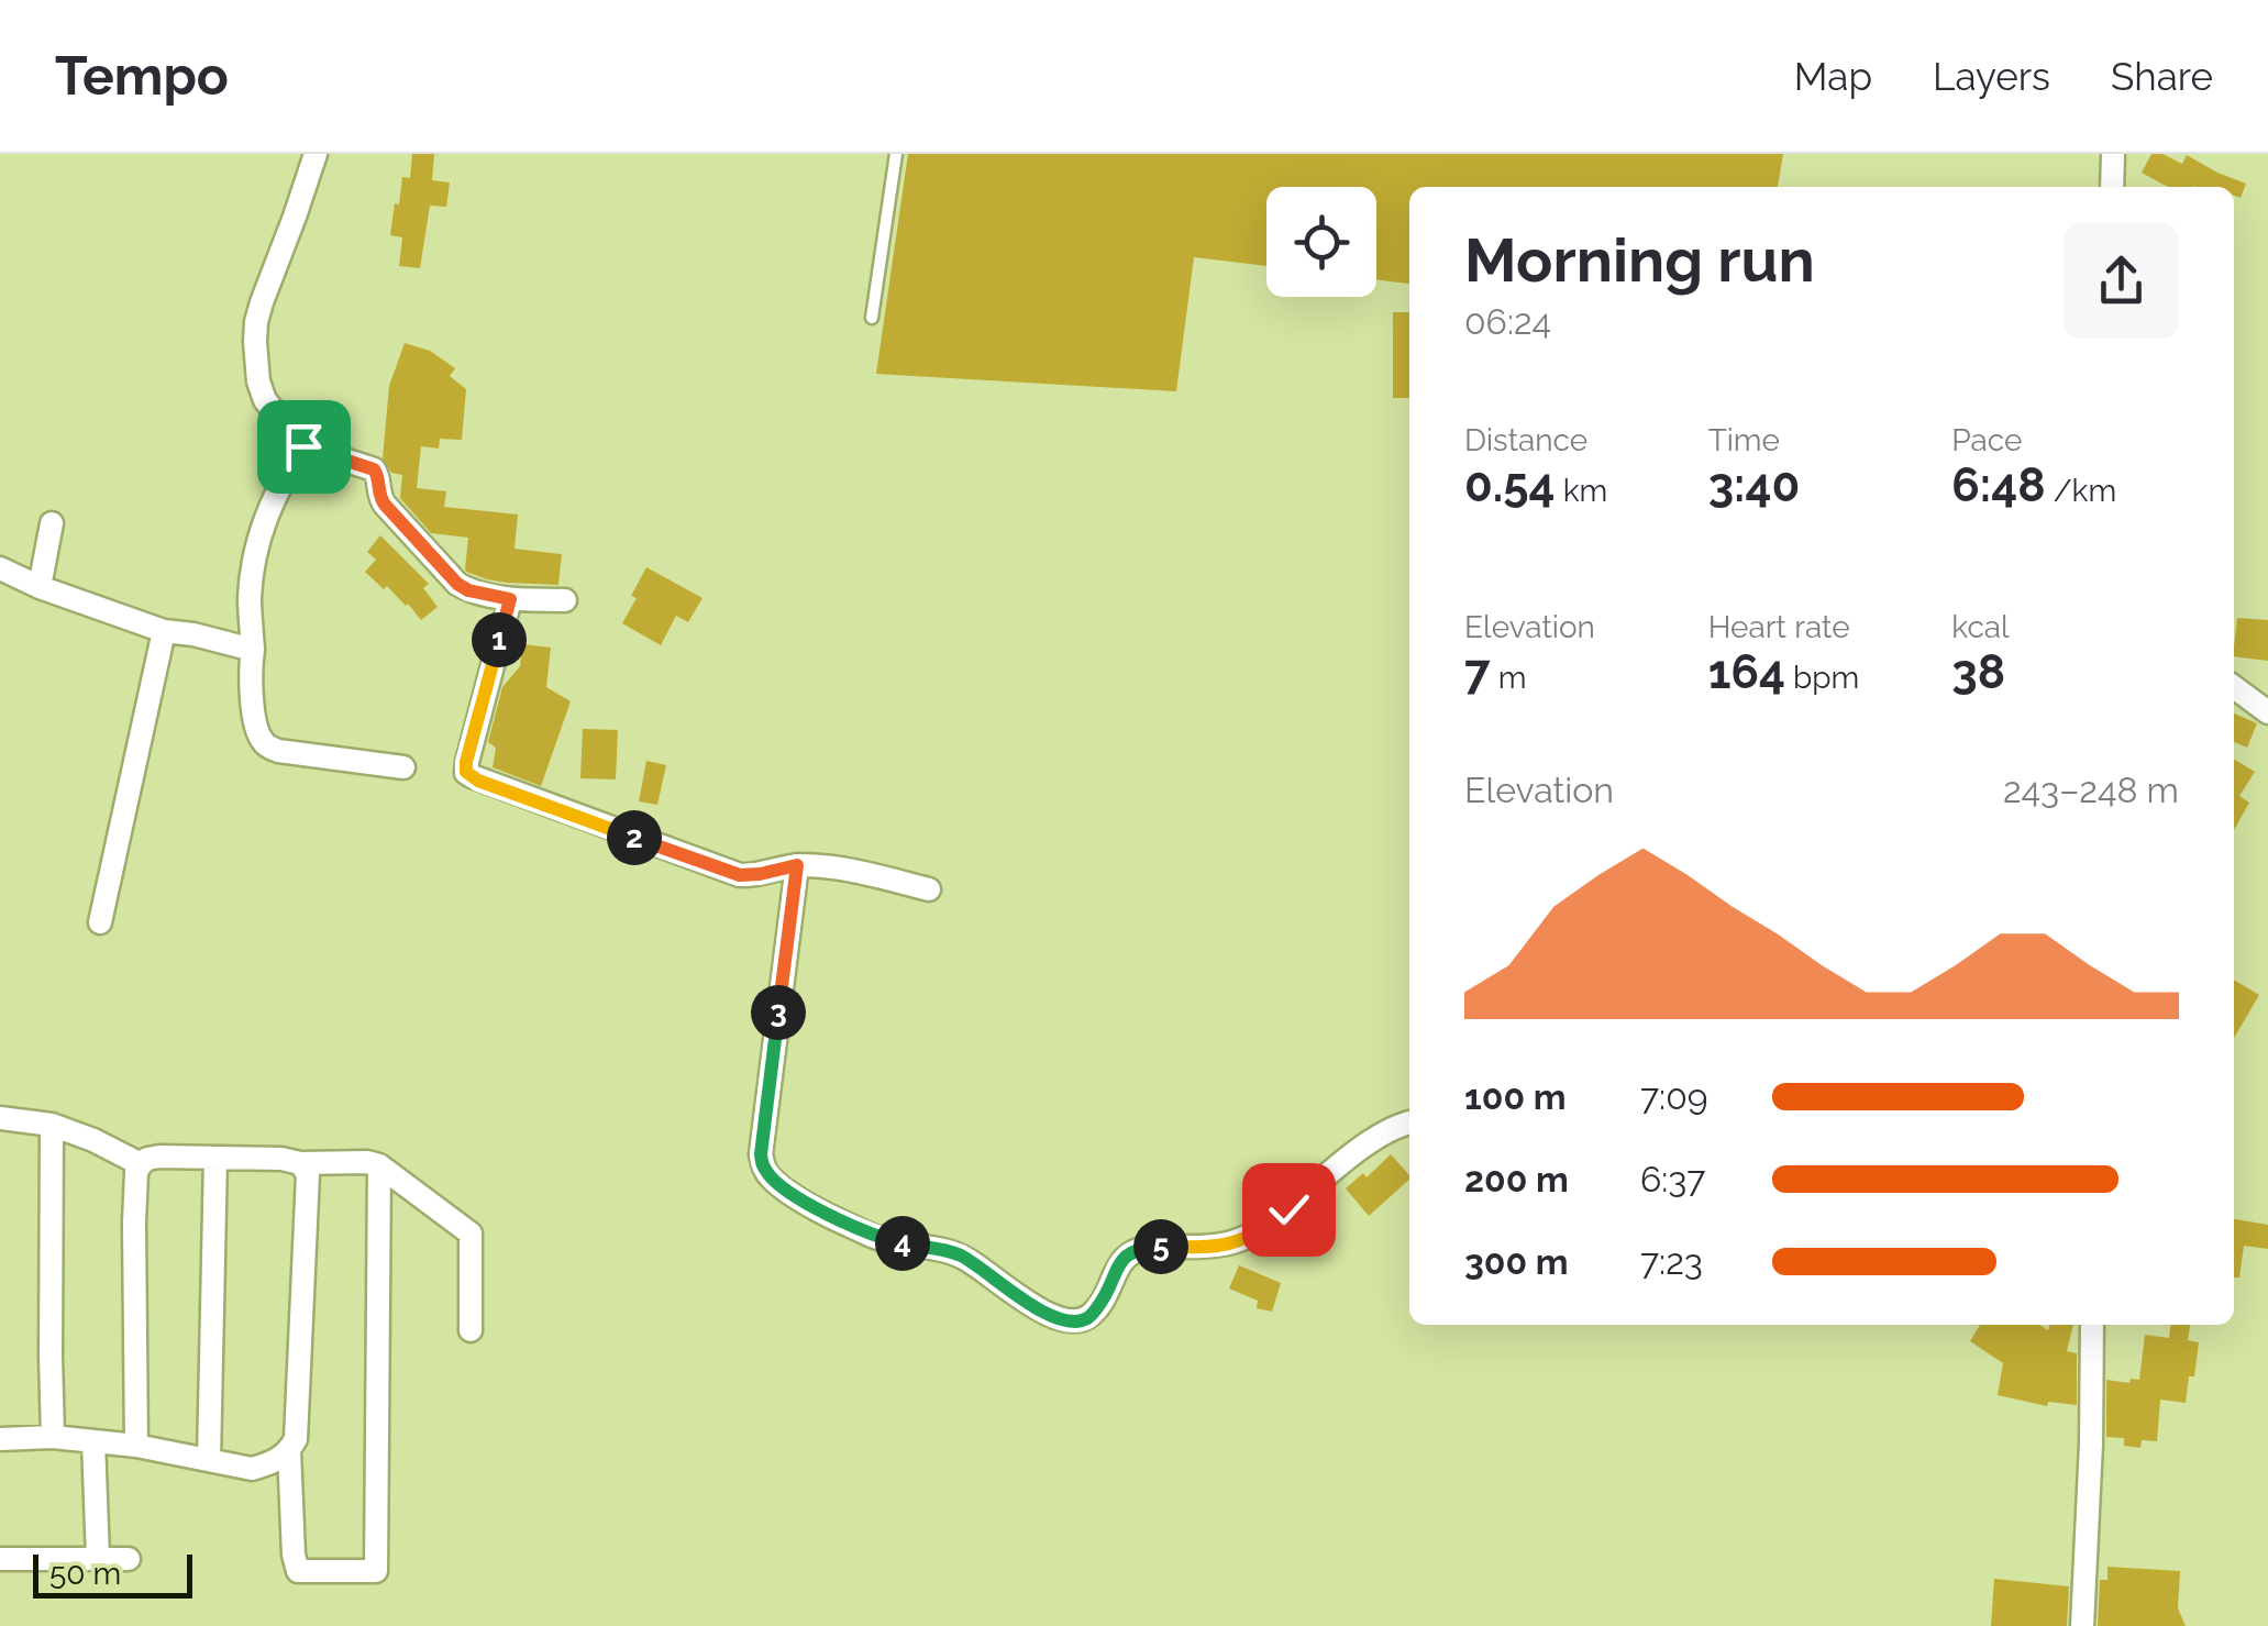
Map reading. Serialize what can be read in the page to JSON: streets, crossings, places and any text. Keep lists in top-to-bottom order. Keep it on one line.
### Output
{"scale_bar":"50 m","page":{"header":"Tempo","nav":["Map","Layers","Share"],"heading":["Morning run","06:24"],"stats":[["Distance","0.54 km"],["Time","3:40"],["Pace","6:48 /km"],["Elevation","7 m"],["Heart rate","164 bpm"],["kcal","38"]],"pins":["1","2","3","4","5"],"chart":["Elevation","243–248 m"],"list":[{"name":"100 m","note":"7:09"},{"name":"200 m","note":"6:37"},{"name":"300 m","note":"7:23"}],"scale":"50 m"}}
